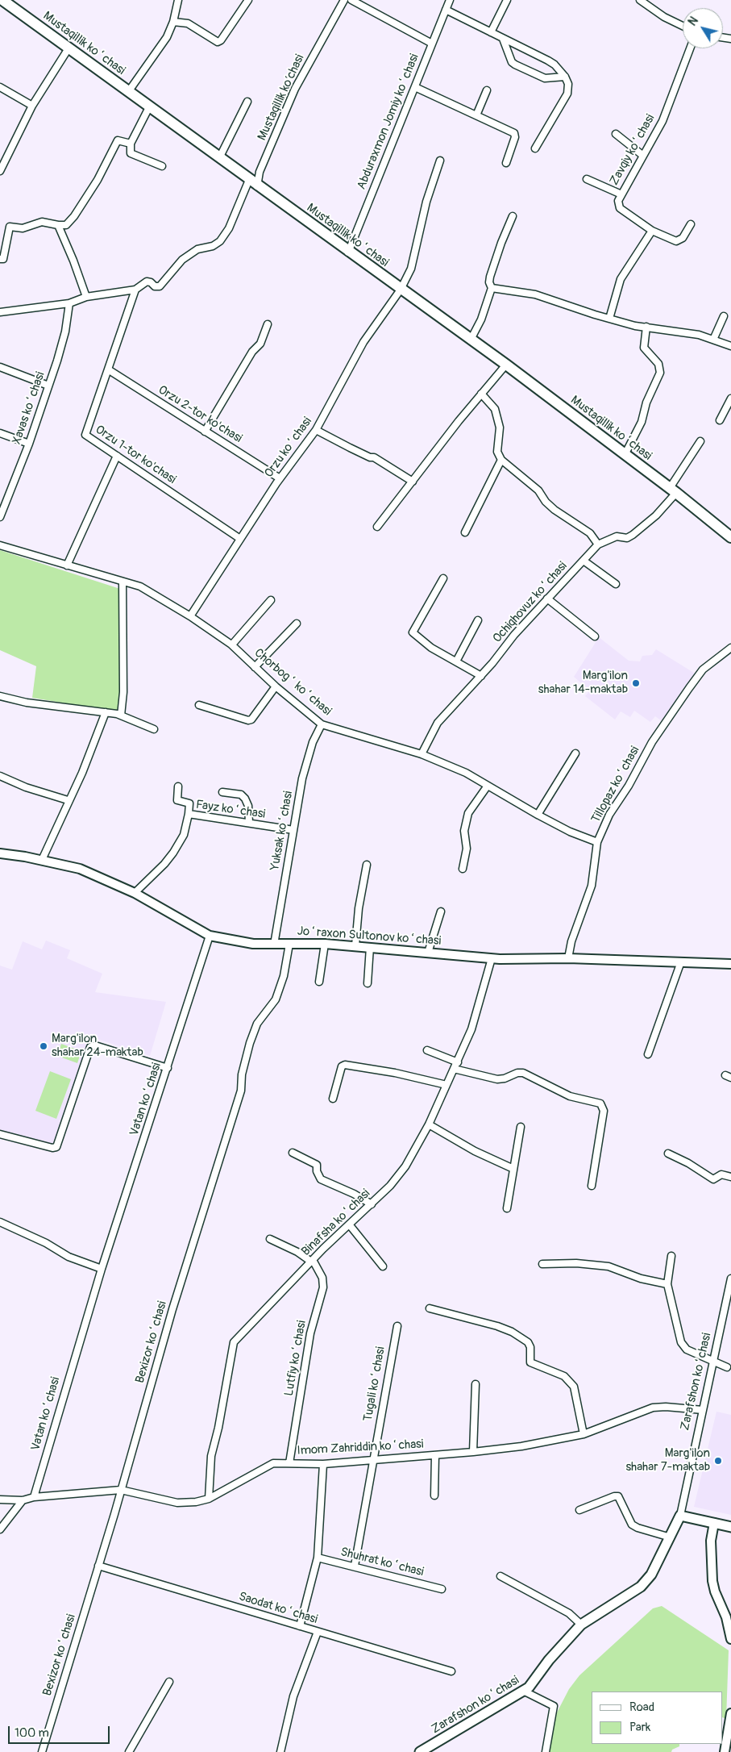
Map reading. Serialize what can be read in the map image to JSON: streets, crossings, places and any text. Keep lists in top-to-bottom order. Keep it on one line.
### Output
{"streets":{"main road":["Mustaqillik koʻchasi","Zarafshon koʻchasi"],"street":["Mustaqillik ko‘chasi","Abduraxmon Jomiy koʻchasi","Zavqiy koʻchasi","Xavas koʻchasi","Orzu 2-tor ko'chasi","Orzu koʻchasi","Orzu 1-tor ko'chasi","Ochiqhovuz koʻchasi","Chorbogʻ koʻchasi","Tillopaz koʻchasi","Fayz koʻchasi","Yuksak koʻchasi","Joʻraxon Sultonov koʻchasi","Vatan koʻchasi","Binafsha koʻchasi","Bexizor koʻchasi","Lutfiy koʻchasi","Tugali koʻchasi","Imom Zahriddin koʻchasi","Shuhrat koʻchasi","Saodat koʻchasi"]},"crossings":[["Mustaqillik koʻchasi","Mustaqillik ko‘chasi"],["Mustaqillik koʻchasi","Abduraxmon Jomiy koʻchasi"],["Mustaqillik koʻchasi","Orzu koʻchasi"],["Mustaqillik koʻchasi","Ochiqhovuz koʻchasi"],["Mustaqillik ko‘chasi","Xavas koʻchasi"],["Mustaqillik ko‘chasi","Orzu 1-tor ko'chasi"],["Orzu 2-tor ko'chasi","Orzu koʻchasi"],["Orzu 2-tor ko'chasi","Orzu 1-tor ko'chasi"],["Orzu koʻchasi","Orzu 1-tor ko'chasi"],["Orzu koʻchasi","Chorbogʻ koʻchasi"],["Ochiqhovuz koʻchasi","Chorbogʻ koʻchasi"],["Chorbogʻ koʻchasi","Tillopaz koʻchasi"],["Chorbogʻ koʻchasi","Yuksak koʻchasi"],["Tillopaz koʻchasi","Joʻraxon Sultonov koʻchasi"],["Fayz koʻchasi","Yuksak koʻchasi"],["Fayz koʻchasi","Joʻraxon Sultonov koʻchasi"],["Yuksak koʻchasi","Joʻraxon Sultonov koʻchasi"],["Joʻraxon Sultonov koʻchasi","Vatan koʻchasi"],["Joʻraxon Sultonov koʻchasi","Binafsha koʻchasi"],["Joʻraxon Sultonov koʻchasi","Bexizor koʻchasi"],["Vatan koʻchasi","Imom Zahriddin koʻchasi"],["Binafsha koʻchasi","Lutfiy koʻchasi"],["Binafsha koʻchasi","Imom Zahriddin koʻchasi"],["Bexizor koʻchasi","Imom Zahriddin koʻchasi"],["Bexizor koʻchasi","Saodat koʻchasi"],["Lutfiy koʻchasi","Imom Zahriddin koʻchasi"],["Zarafshon koʻchasi","Imom Zahriddin koʻchasi"],["Tugali koʻchasi","Imom Zahriddin koʻchasi"],["Tugali koʻchasi","Shuhrat koʻchasi"]],"places":["Marg'ilon shahar 14-maktab","Marg'ilon shahar 24-maktab","Marg'ilon shahar 7-maktab"],"legend":["Road","Park"],"scale_bar":"100 m","north":"top left"}
